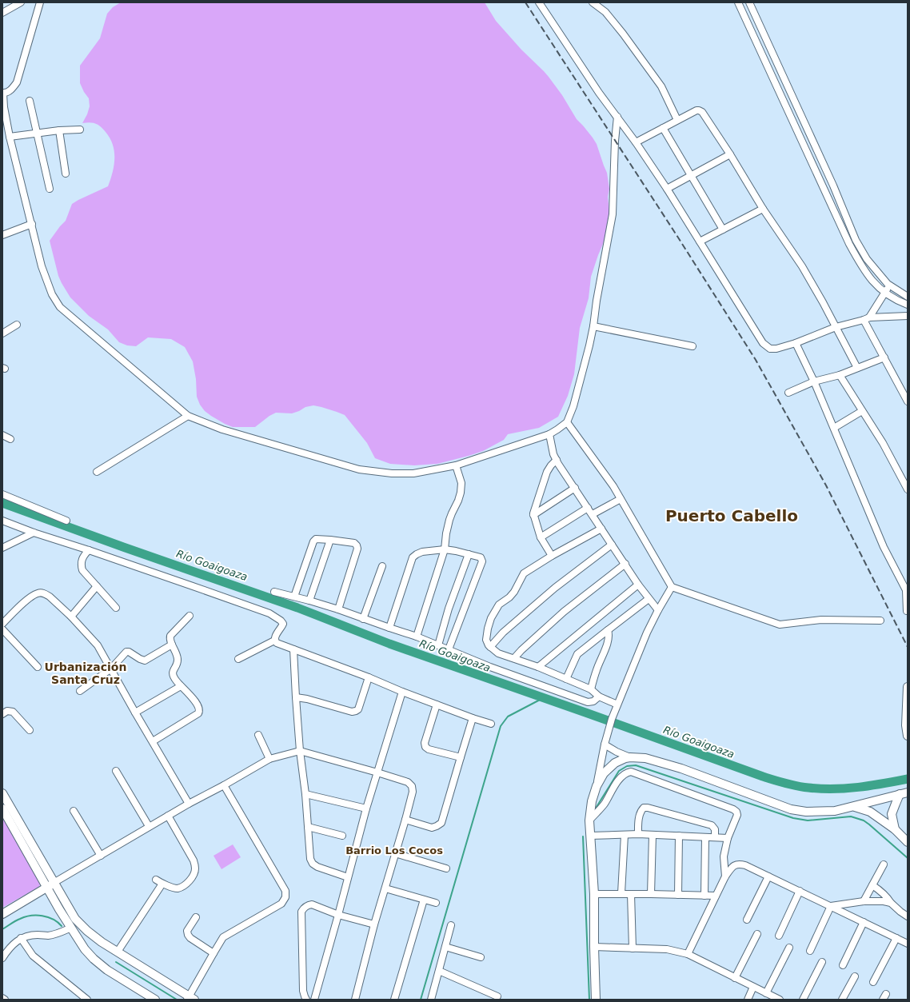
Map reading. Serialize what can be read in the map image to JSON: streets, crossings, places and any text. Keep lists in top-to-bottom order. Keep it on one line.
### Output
{"districts":["Puerto Cabello","Urbanización Santa Cruz","Barrio Los Cocos"],"water":["Río Goaigoaza"]}
